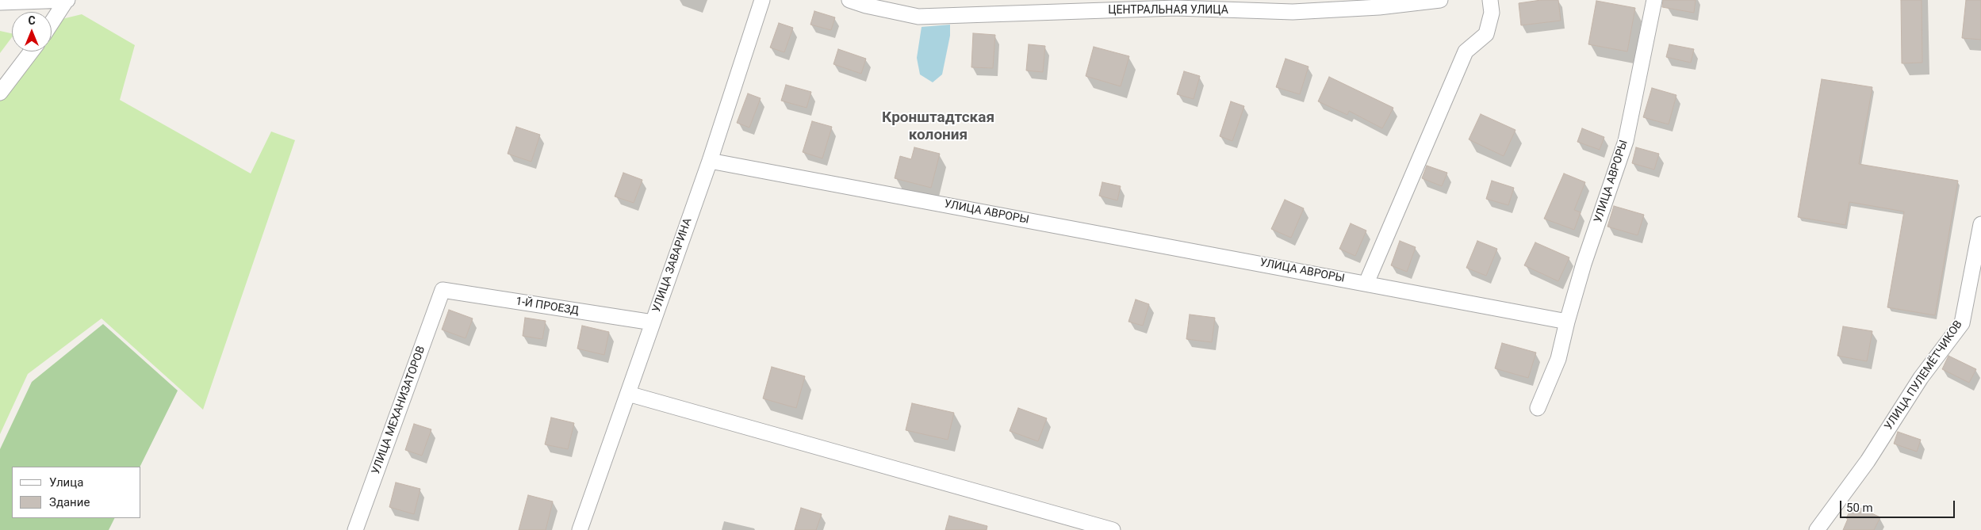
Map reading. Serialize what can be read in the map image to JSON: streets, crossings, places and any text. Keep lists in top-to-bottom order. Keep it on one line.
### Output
{"streets":{"street":["ЦЕНТРАЛЬНАЯ УЛИЦА","УЛИЦА АВРОРЫ","УЛИЦА ЗАВАРИНА","1-Й ПРОЕЗД","УЛИЦА ПУЛЕМЁТЧИКОВ","УЛИЦА МЕХАНИЗАТОРОВ"]},"crossings":[["УЛИЦА АВРОРЫ","УЛИЦА ЗАВАРИНА"],["УЛИЦА ЗАВАРИНА","1-Й ПРОЕЗД"],["1-Й ПРОЕЗД","УЛИЦА МЕХАНИЗАТОРОВ"]],"districts":["Кронштадтская колония"],"legend":["Улица","Здание"],"scale_bar":"50 m","north":"top"}
